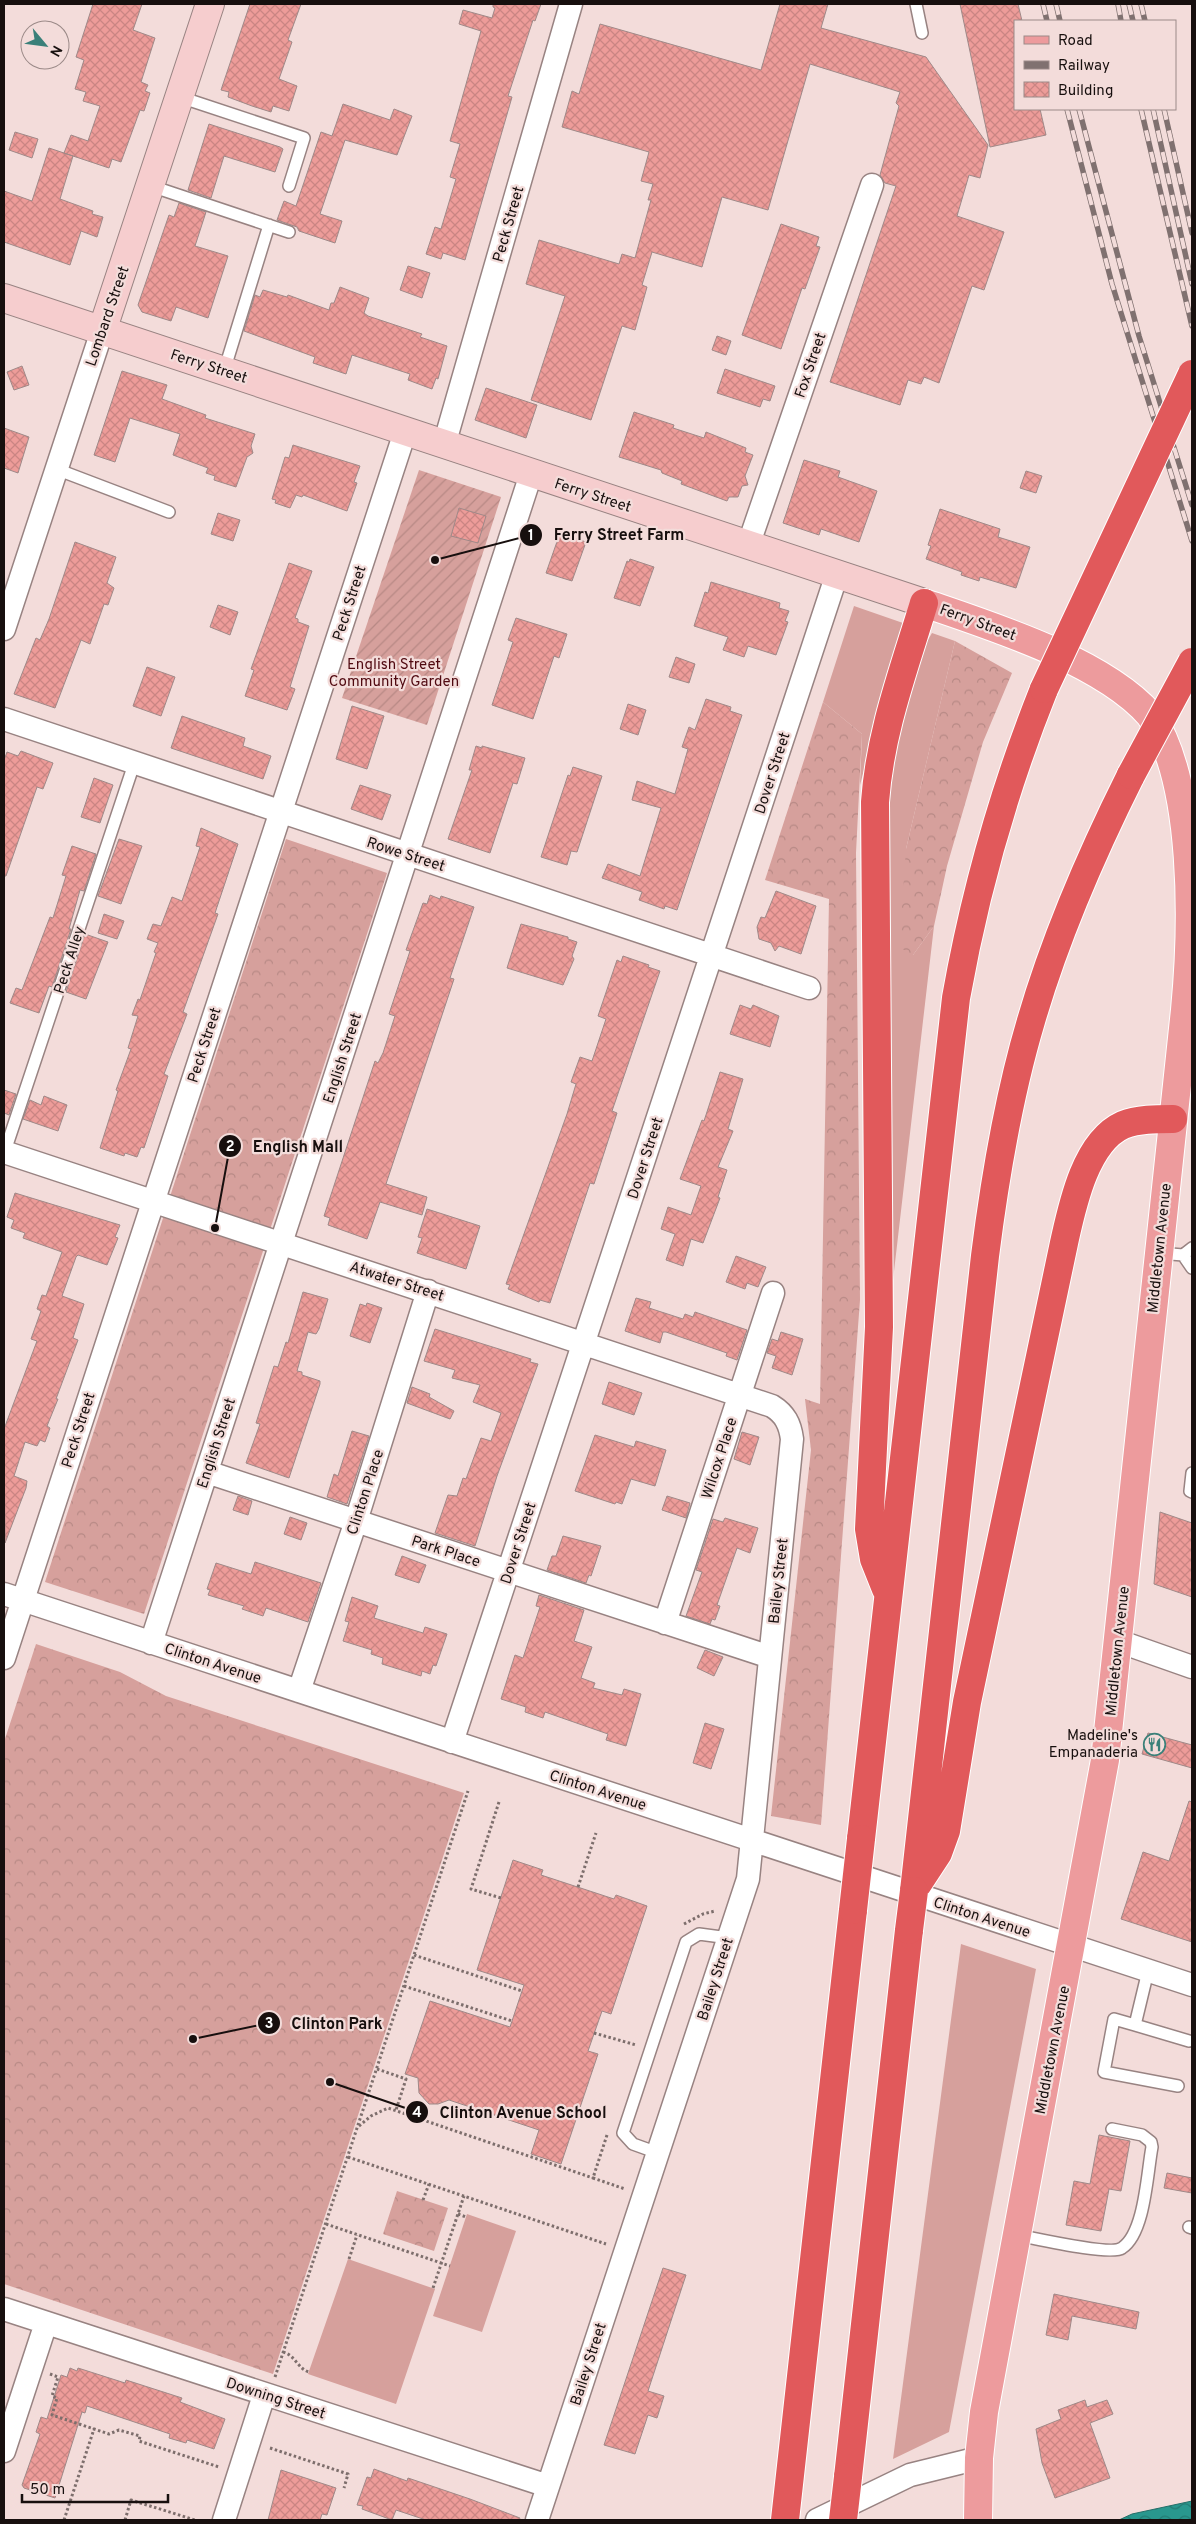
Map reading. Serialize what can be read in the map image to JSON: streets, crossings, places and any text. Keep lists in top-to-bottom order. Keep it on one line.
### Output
{"streets":{"main road":["Lombard Street","Ferry Street","Middletown Avenue"],"street":["Peck Street","Fox Street","Dover Street","Rowe Street","English Street","Atwater Street","Wilcox Place","Clinton Place","Park Place","Bailey Street","Clinton Avenue","Downing Street"],"lane":["Peck Alley"]},"crossings":[["Peck Street","Ferry Street"],["Peck Street","Rowe Street"],["Peck Street","Atwater Street"],["Peck Street","Clinton Avenue"],["Lombard Street","Ferry Street"],["Fox Street","Ferry Street"],["Ferry Street","Dover Street"],["Ferry Street","English Street"],["Ferry Street","Middletown Avenue"],["Dover Street","Rowe Street"],["Dover Street","Atwater Street"],["Dover Street","Park Place"],["Dover Street","Clinton Avenue"],["Rowe Street","Peck Alley"],["Rowe Street","English Street"],["Peck Alley","Atwater Street"],["English Street","Atwater Street"],["English Street","Park Place"],["English Street","Clinton Avenue"],["Middletown Avenue","Clinton Avenue"],["Atwater Street","Wilcox Place"],["Atwater Street","Clinton Place"],["Atwater Street","Bailey Street"],["Wilcox Place","Park Place"],["Clinton Place","Park Place"],["Clinton Place","Clinton Avenue"],["Park Place","Bailey Street"],["Bailey Street","Clinton Avenue"],["Bailey Street","Downing Street"]],"parks":["English Street Community Garden"],"places":{"other":["Ferry Street Farm","English Mall","Clinton Park","Clinton Avenue School"],"restaurant":["Madeline's Empanaderia"]},"legend":["Road","Railway","Building"],"scale_bar":"50 m","north":"bottom right"}
